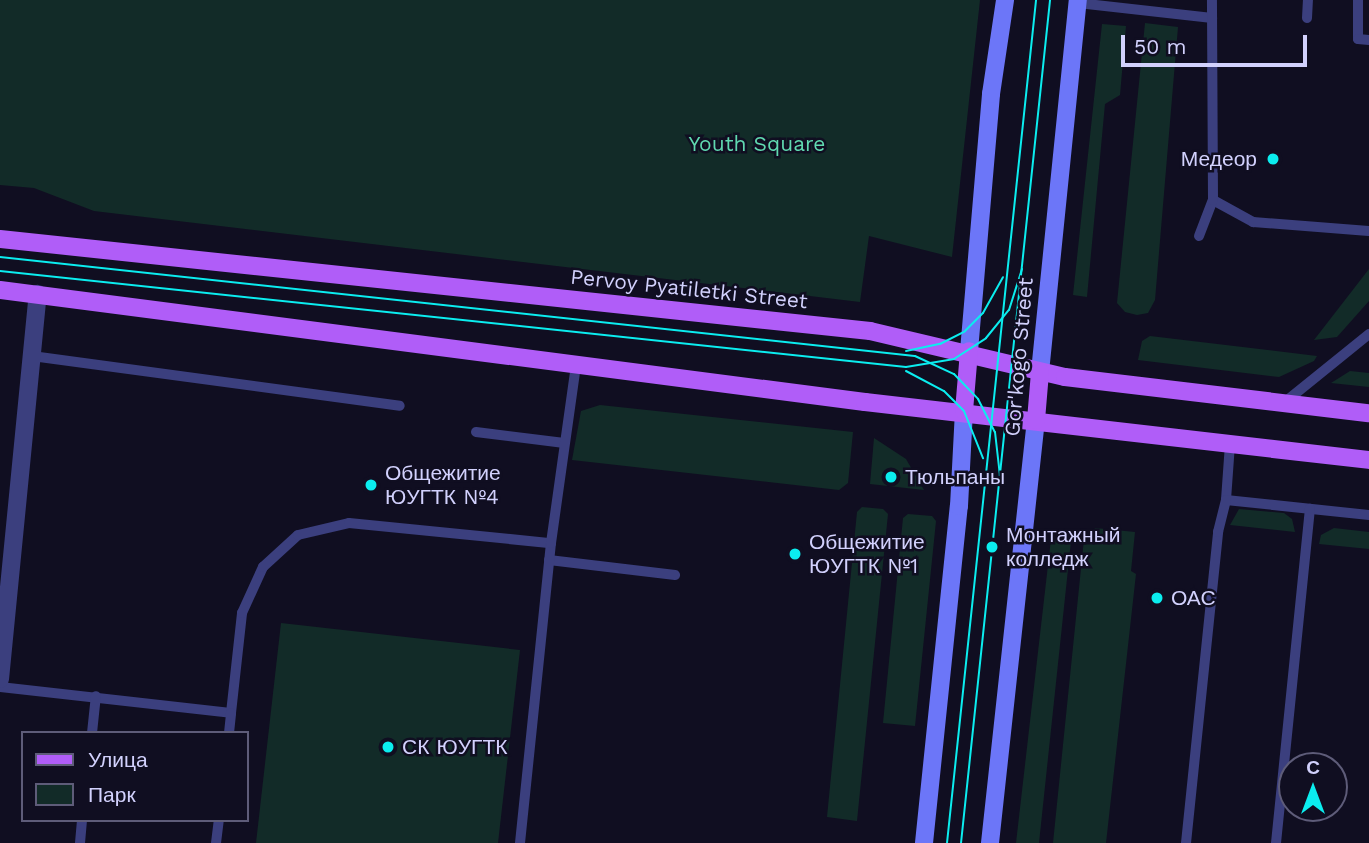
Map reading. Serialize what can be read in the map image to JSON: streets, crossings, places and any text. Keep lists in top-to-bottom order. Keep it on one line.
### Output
{"streets":{"main road":["Pervoy Pyatiletki Street","Gor'kogo Street"]},"crossings":[["Pervoy Pyatiletki Street","Gor'kogo Street"]],"parks":["Youth Square"],"places":["Медеор","Тюльпаны","Общежитие ЮУГТК №4","Монтажный колледж","Общежитие ЮУГТК №1","ОАС","СК ЮУГТК"],"legend":["Улица","Парк"],"scale_bar":"50 m","north":"top"}
